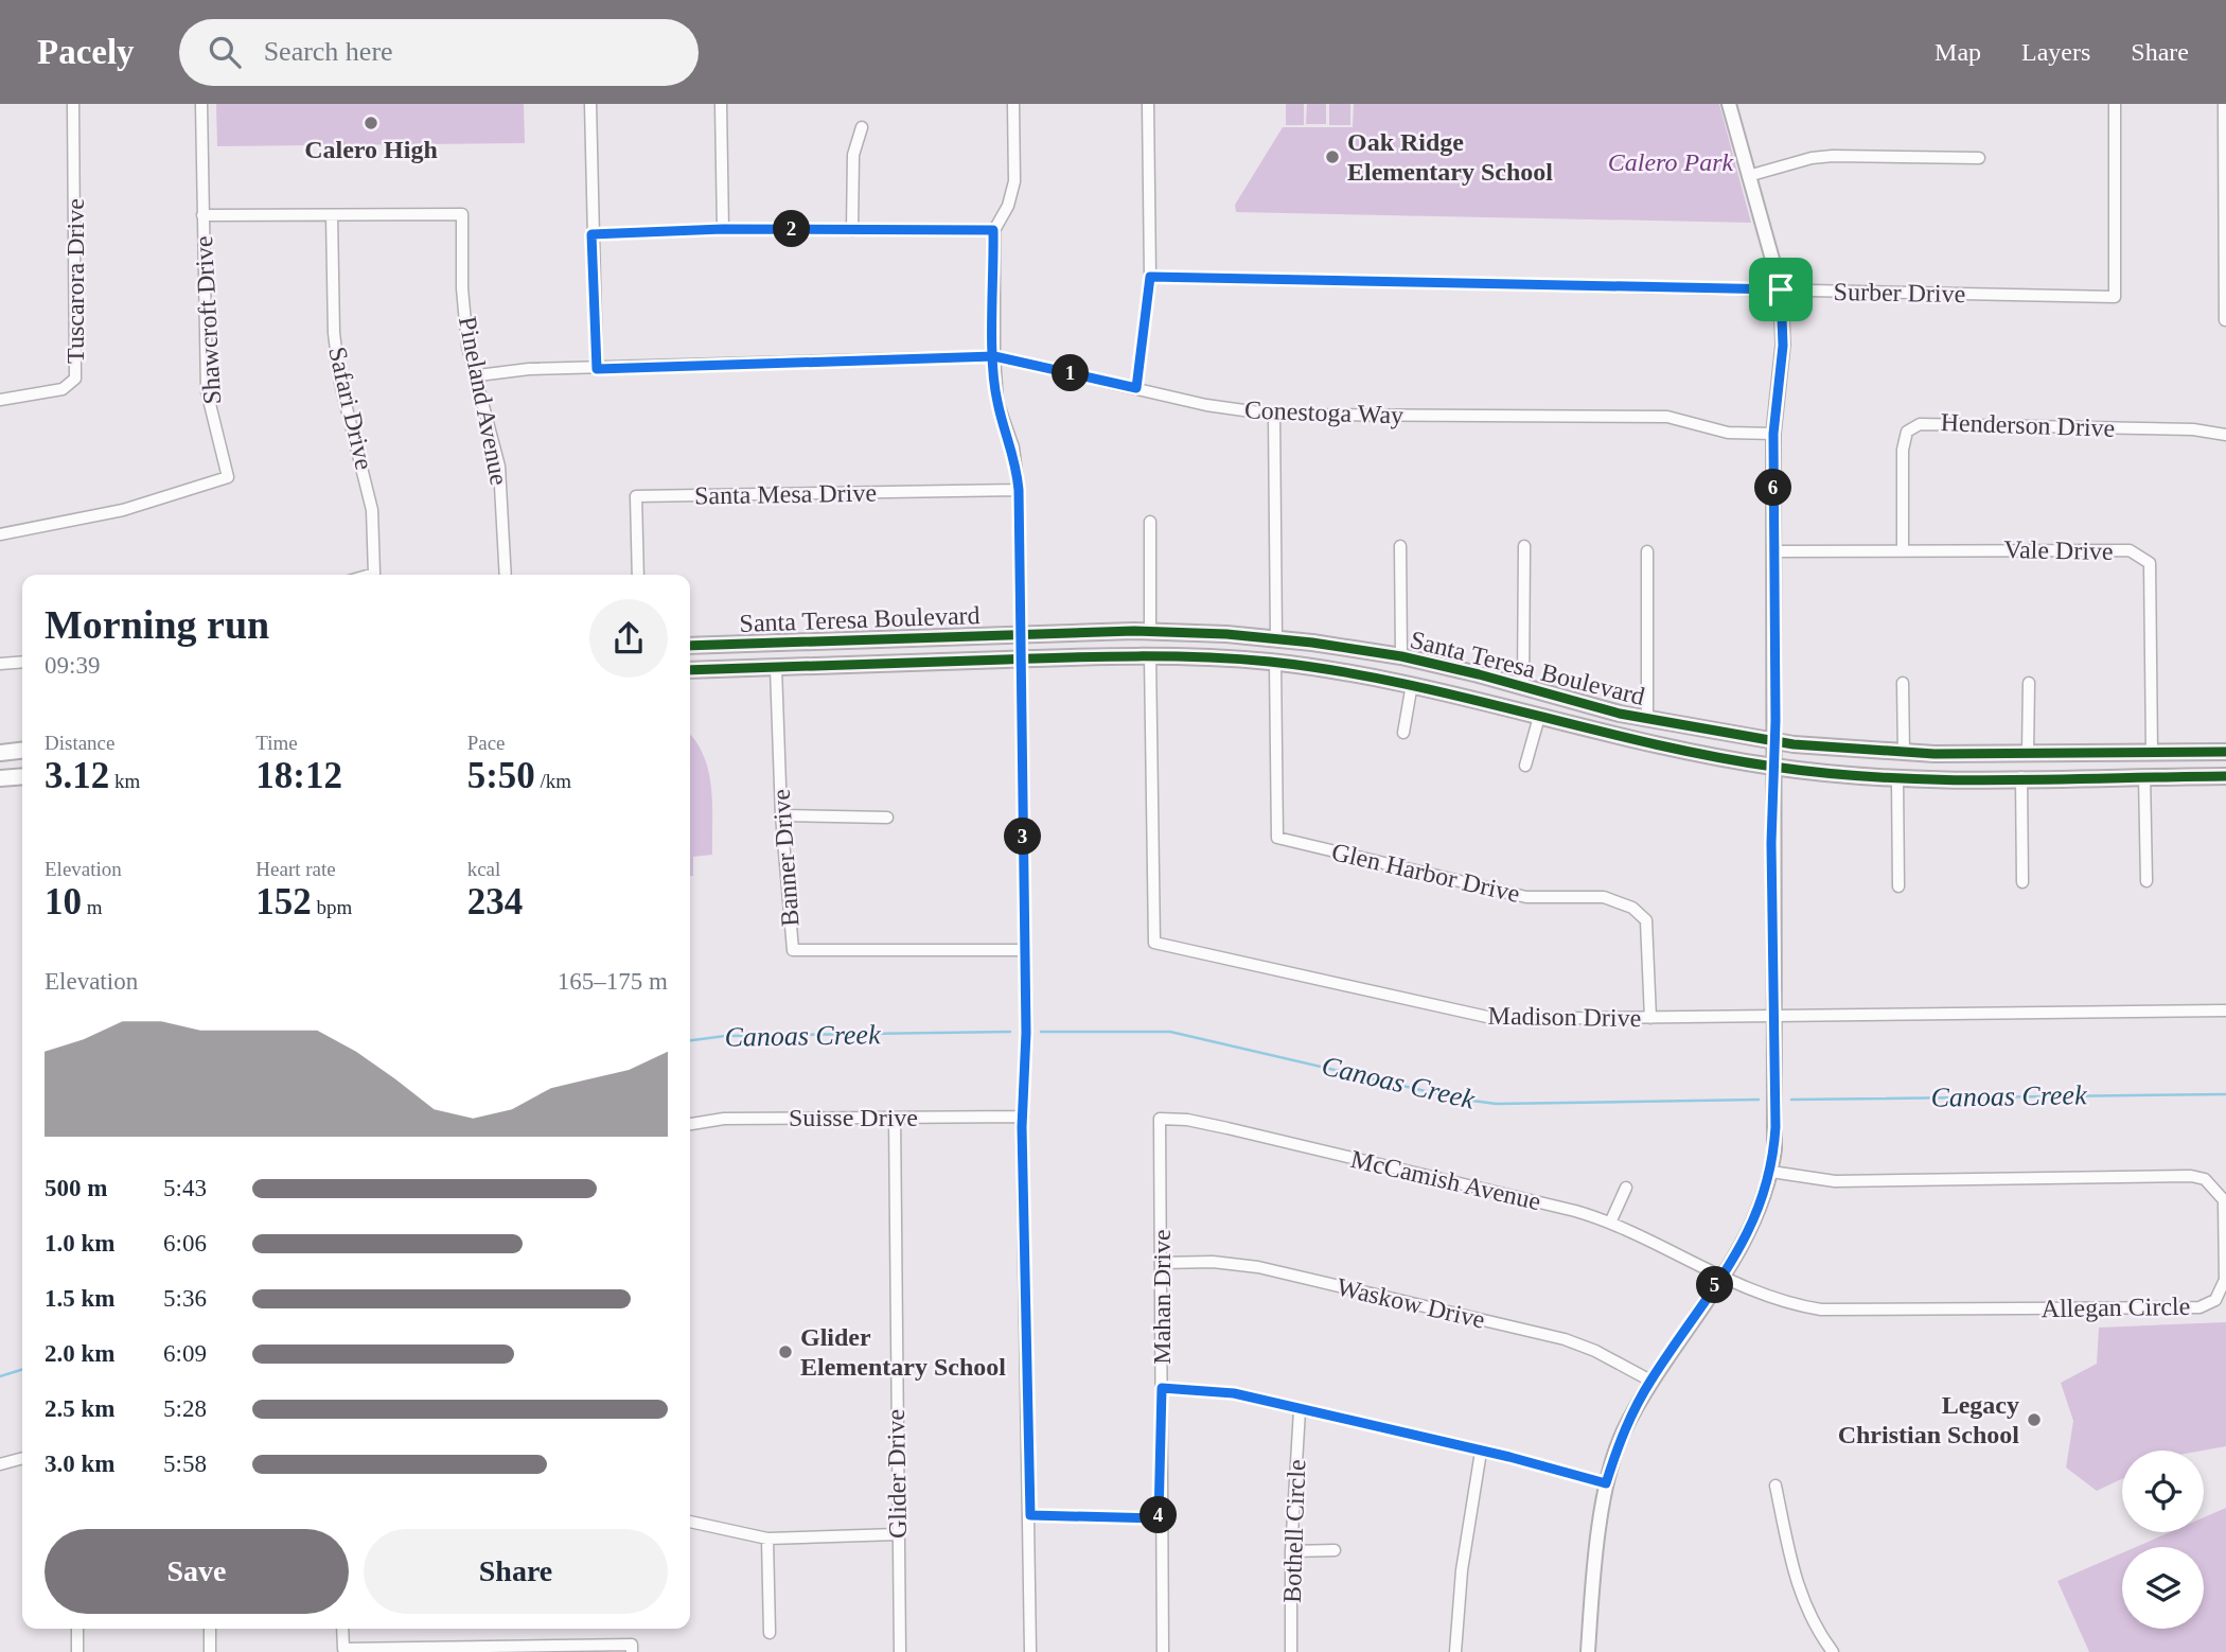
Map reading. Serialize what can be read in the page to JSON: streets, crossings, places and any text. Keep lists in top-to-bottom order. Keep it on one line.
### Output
{"streets":{"main road":["Santa Teresa Boulevard"],"street":["Tuscarora Drive","Surber Drive","Shawcroft Drive","Pineland Avenue","Safari Drive","Conestoga Way","Henderson Drive","Santa Mesa Drive","Vale Drive","Banner Drive","Glen Harbor Drive","Madison Drive","Suisse Drive","McCamish Avenue","Mahan Drive","Waskow Drive","Allegan Circle","Glider Drive","Bothell Circle"]},"crossings":[["Shawcroft Drive","Pineland Avenue"],["Pineland Avenue","Safari Drive"],["Pineland Avenue","Conestoga Way"],["Henderson Drive","Vale Drive"],["Vale Drive","Santa Teresa Boulevard"],["Santa Teresa Boulevard","Banner Drive"],["Santa Teresa Boulevard","Glen Harbor Drive"],["Santa Teresa Boulevard","Madison Drive"],["Glen Harbor Drive","Madison Drive"],["Suisse Drive","Glider Drive"],["McCamish Avenue","Mahan Drive"],["McCamish Avenue","Allegan Circle"],["Mahan Drive","Waskow Drive"]],"water":["Canoas Creek"],"parks":["Calero Park"],"places":["Calero High","Oak Ridge Elementary School","Glider Elementary School","Legacy Christian School"],"page":{"header":"Pacely","search":"Search here","nav":["Map","Layers","Share"],"pins":["2","1","6","3","5","4"],"heading":["Morning run","09:39"],"stats":[["Distance","3.12 km"],["Time","18:12"],["Pace","5:50 /km"],["Elevation","10 m"],["Heart rate","152 bpm"],["kcal","234"]],"chart":["Elevation","165–175 m"],"list":[{"name":"500 m","note":"5:43"},{"name":"1.0 km","note":"6:06"},{"name":"1.5 km","note":"5:36"},{"name":"2.0 km","note":"6:09"},{"name":"2.5 km","note":"5:28"},{"name":"3.0 km","note":"5:58"}],"buttons":["Save","Share"]}}
